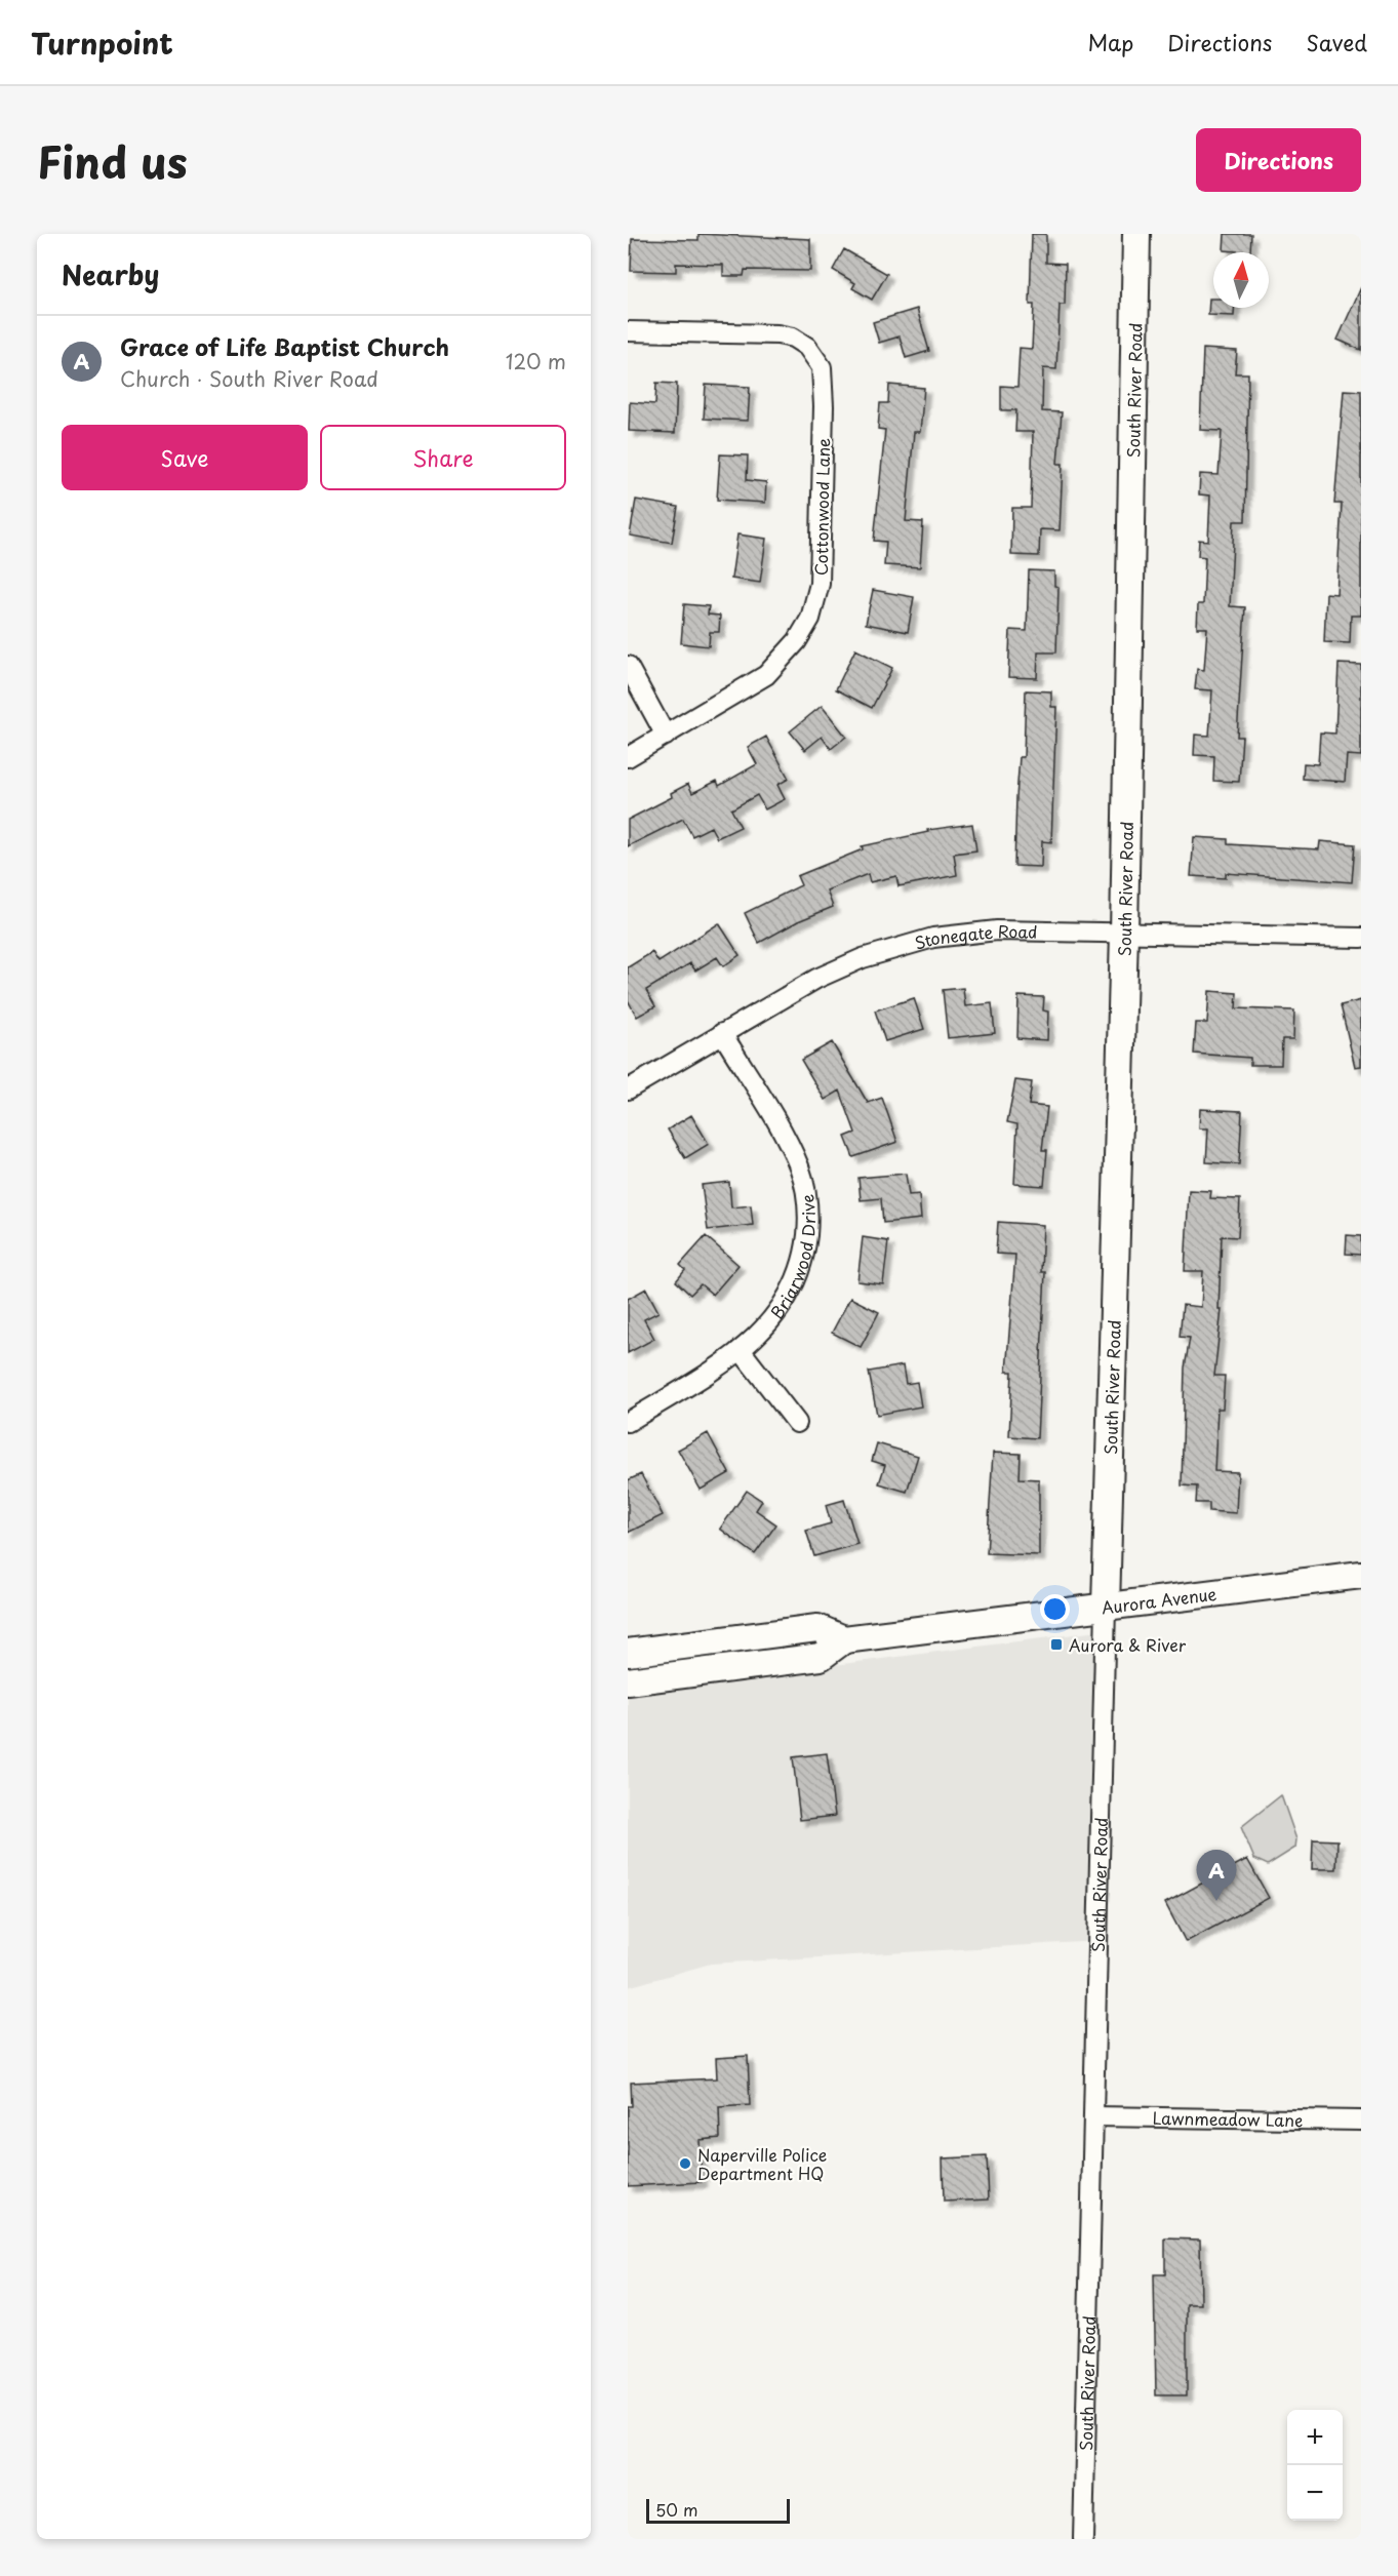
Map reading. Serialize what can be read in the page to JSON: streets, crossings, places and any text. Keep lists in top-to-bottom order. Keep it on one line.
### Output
{"streets":{"street":["South River Road","Cottonwood Lane","Stonegate Road","Briarwood Drive","Aurora Avenue","Lawnmeadow Lane"]},"crossings":[["South River Road","Stonegate Road"],["South River Road","Aurora Avenue"],["South River Road","Lawnmeadow Lane"],["Stonegate Road","Briarwood Drive"]],"places":{"transit":["Aurora & River"],"other":["Naperville Police Department HQ"]},"scale_bar":"50 m","north":"top","page":{"header":"Turnpoint","nav":["Map","Directions","Saved"],"title":"Find us","buttons":["Directions",["Save","Share"]],"heading":"Nearby","list":[{"mark":"A","name":"Grace of Life Baptist Church","note":"Church · South River Road","value":"120 m"}],"pins":"A","map_buttons":["+","−"],"scale":"50 m"}}
